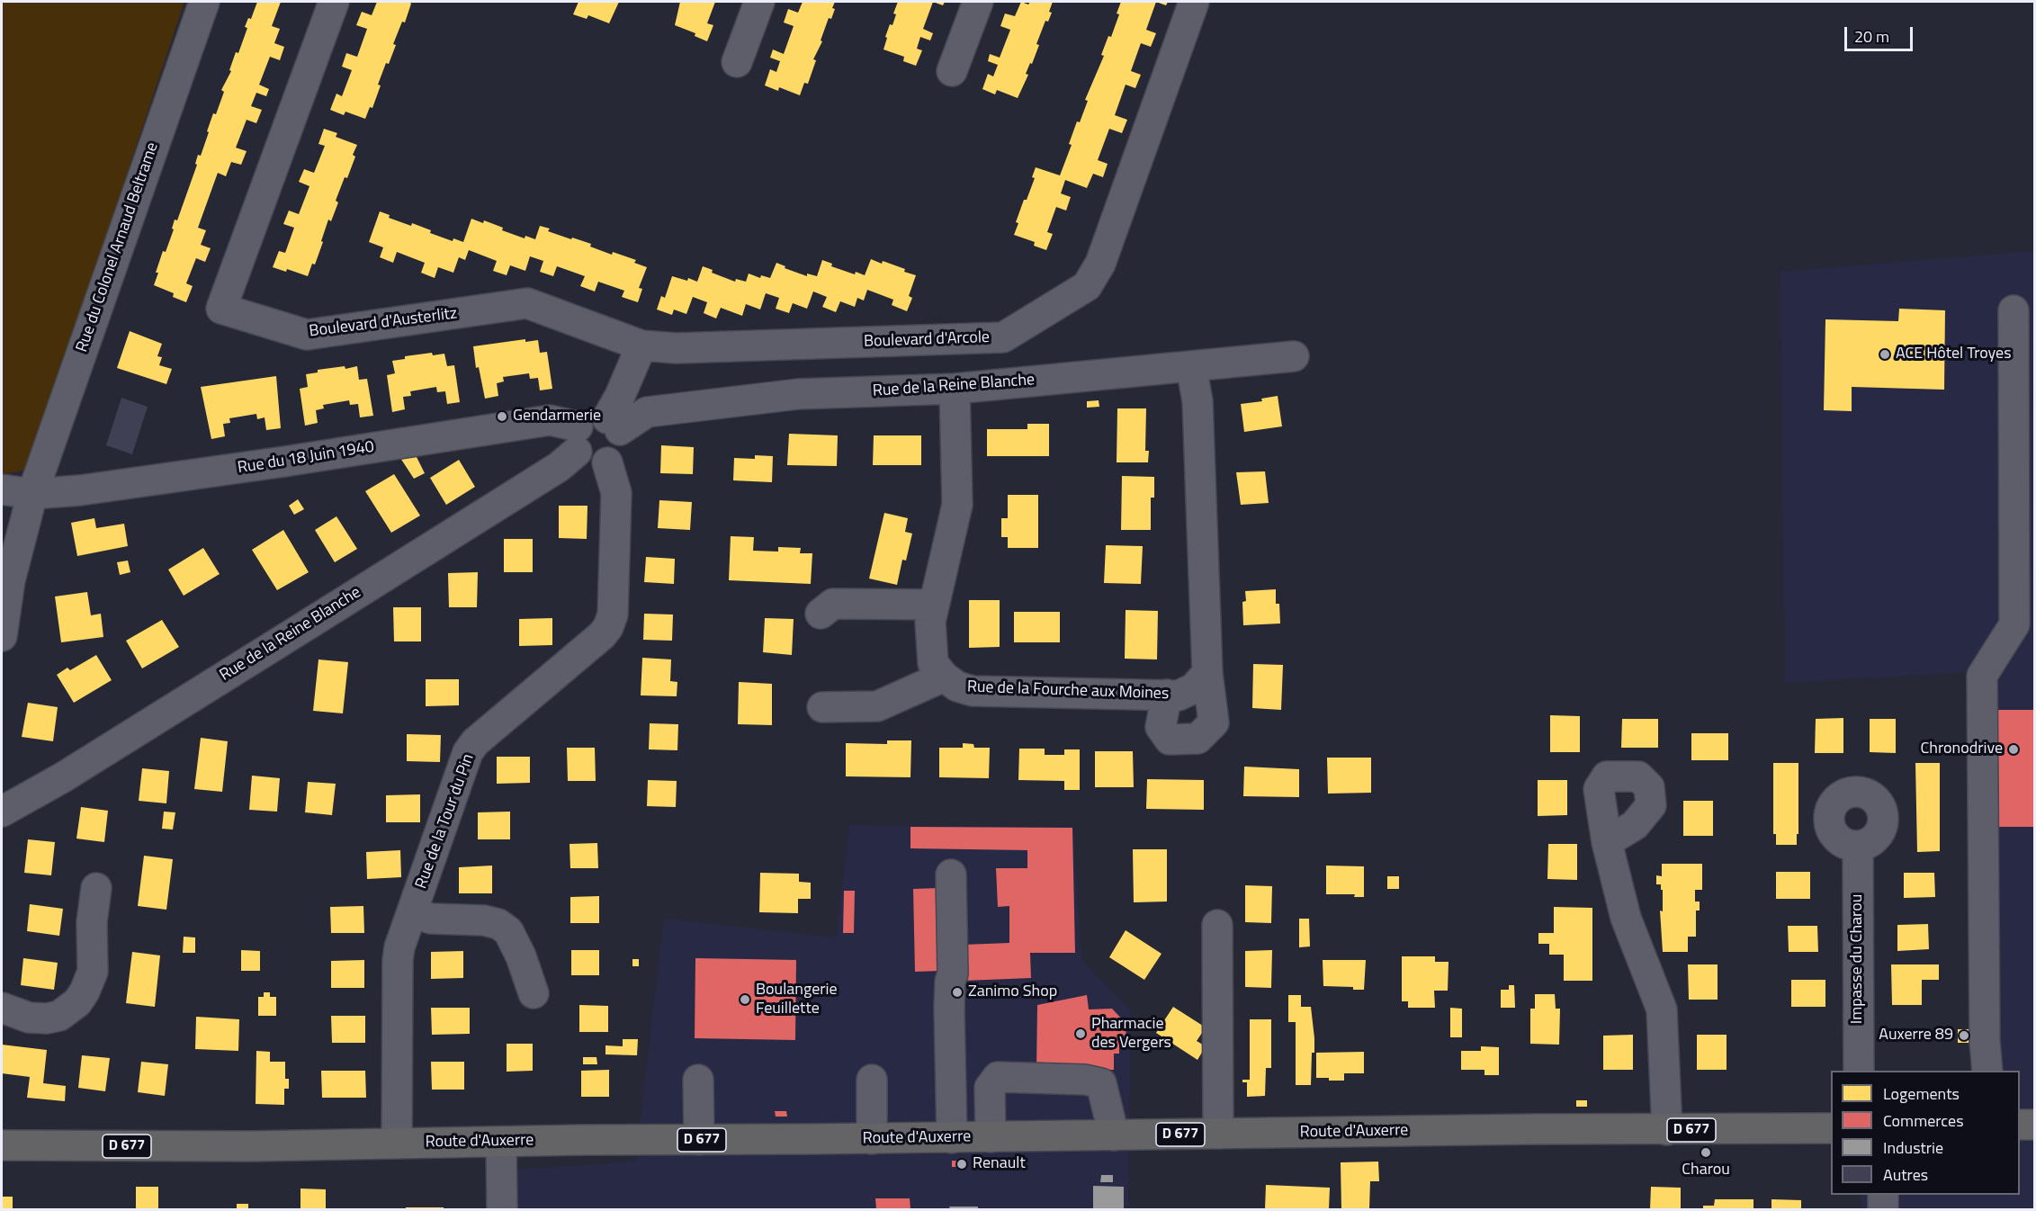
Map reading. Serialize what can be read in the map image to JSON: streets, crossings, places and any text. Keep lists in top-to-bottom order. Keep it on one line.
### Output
{"streets":{"main road":["D 677","Route d'Auxerre"],"street":["Rue du Colonel Arnaud Beltrame","Boulevard d'Austerlitz","Boulevard d'Arcole","Rue de la Reine Blanche","Rue du 18 Juin 1940","Rue de la Fourche aux Moines","Rue de la Tour du Pin","Impasse du Charou"]},"crossings":[["Rue du Colonel Arnaud Beltrame","Rue du 18 Juin 1940"],["Boulevard d'Austerlitz","Boulevard d'Arcole"],["Rue de la Reine Blanche","Rue du 18 Juin 1940"],["Rue de la Reine Blanche","Rue de la Fourche aux Moines"],["Rue de la Reine Blanche","Rue de la Tour du Pin"],["Rue du 18 Juin 1940","Rue de la Tour du Pin"],["Rue de la Tour du Pin","Route d'Auxerre"]],"places":["ACE Hôtel Troyes","Gendarmerie","Chronodrive","Zanimo Shop","Boulangerie Feuillette","Pharmacie des Vergers","Auxerre 89","Charou","Renault"],"legend":["Logements","Commerces","Industrie","Autres"],"scale_bar":"20 m"}
